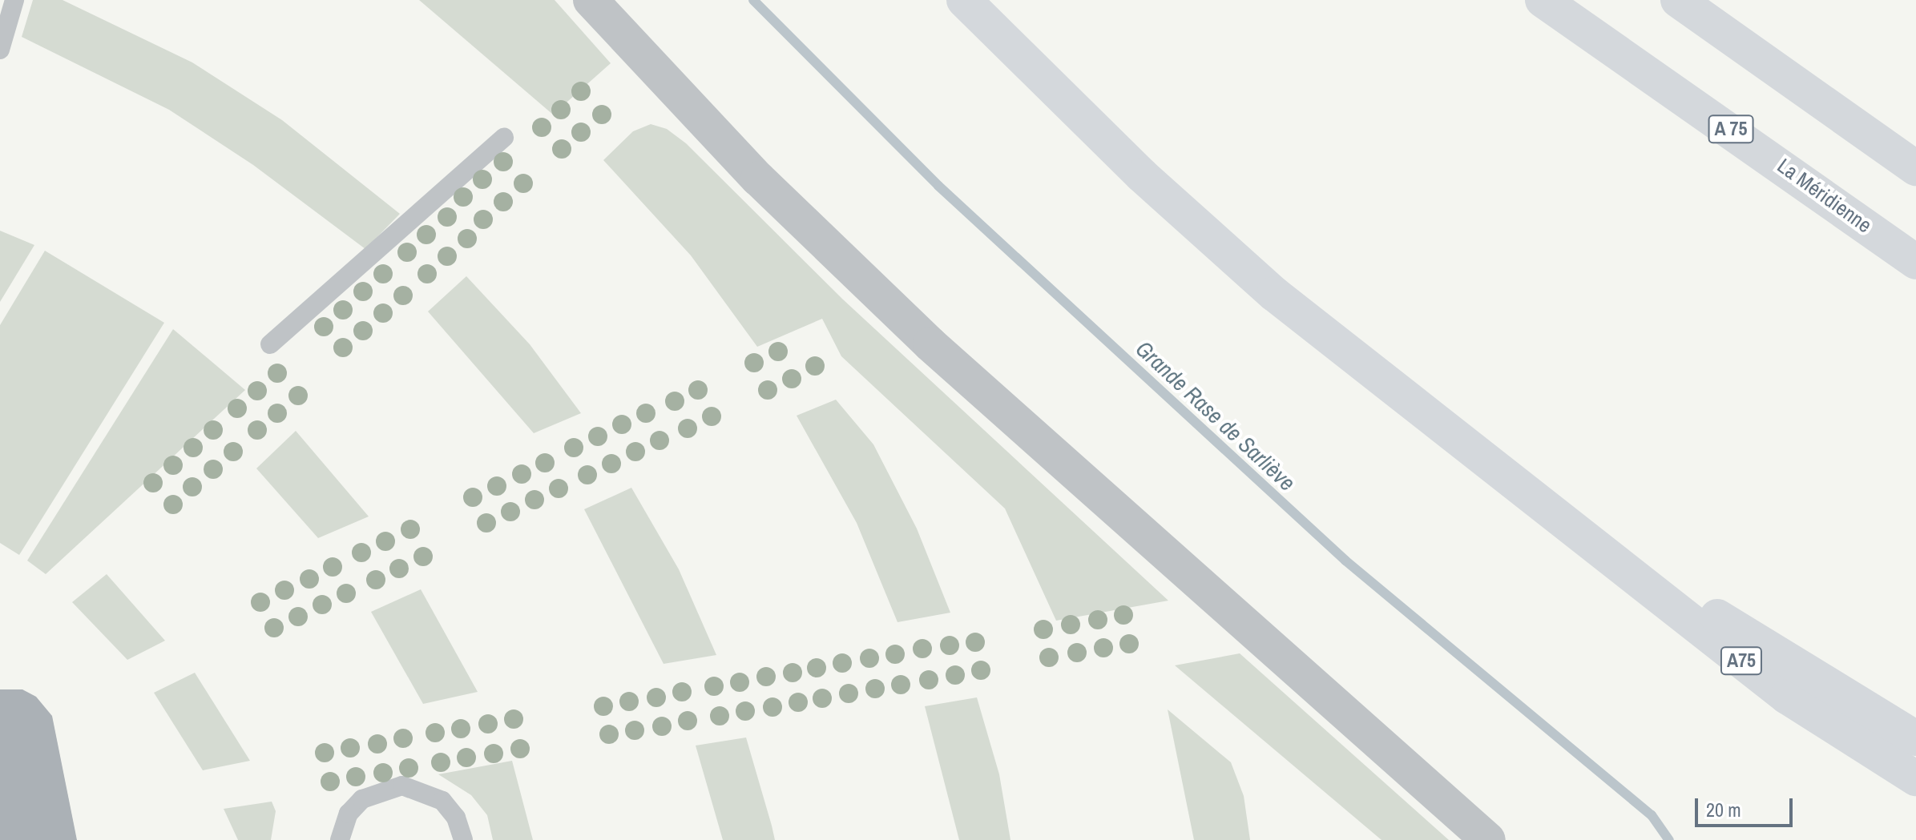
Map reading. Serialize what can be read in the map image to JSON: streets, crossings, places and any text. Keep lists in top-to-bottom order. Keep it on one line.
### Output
{"streets":{"highway":["A 75","La Méridienne","A75"]},"water":["Grande Rase de Sarliève"],"scale_bar":"20 m"}
